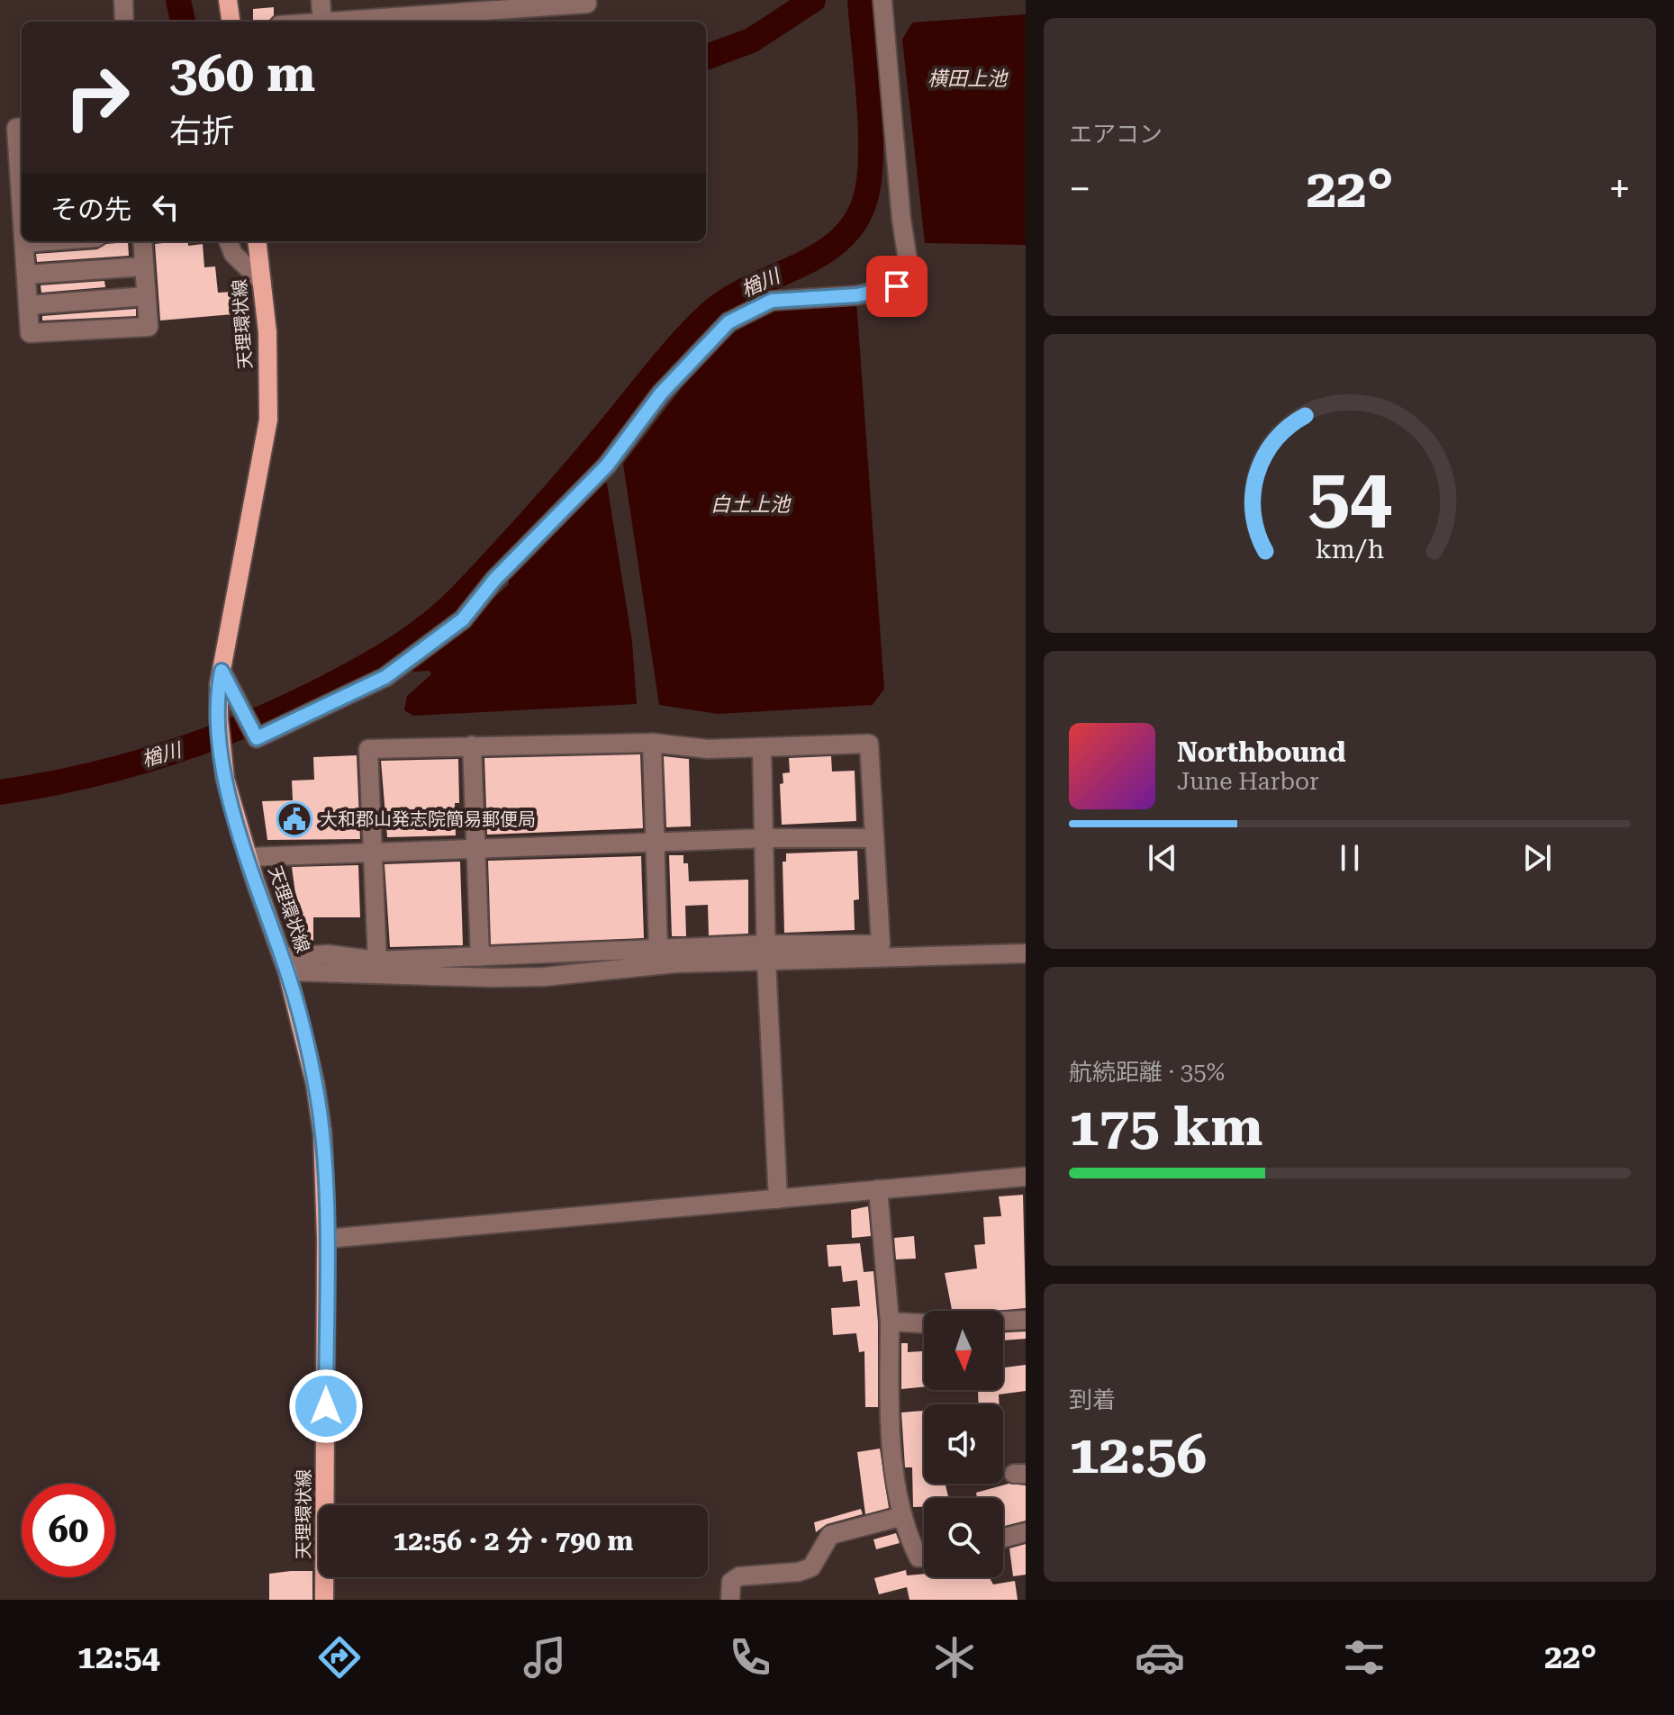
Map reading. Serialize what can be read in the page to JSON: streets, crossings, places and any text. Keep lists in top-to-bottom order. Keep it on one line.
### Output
{"streets":{"main road":["天理環状線"]},"water":["横田上池","楢川","白土上池"],"places":{"public building":["大和郡山発志院簡易郵便局"]},"north":"bottom","page":{"tile":["エアコン",["航続距離 · 35%","175 km"],["到着","12:56"]],"turn":["360 m","右折"],"heat":["−","22°","+"],"then":"その先","song":["Northbound","June Harbor"],"limit":"60","trip":"12:56 · 2 分 · 790 m","tabs":["12:54","22°"],"gauge":["54","km/h"]}}
